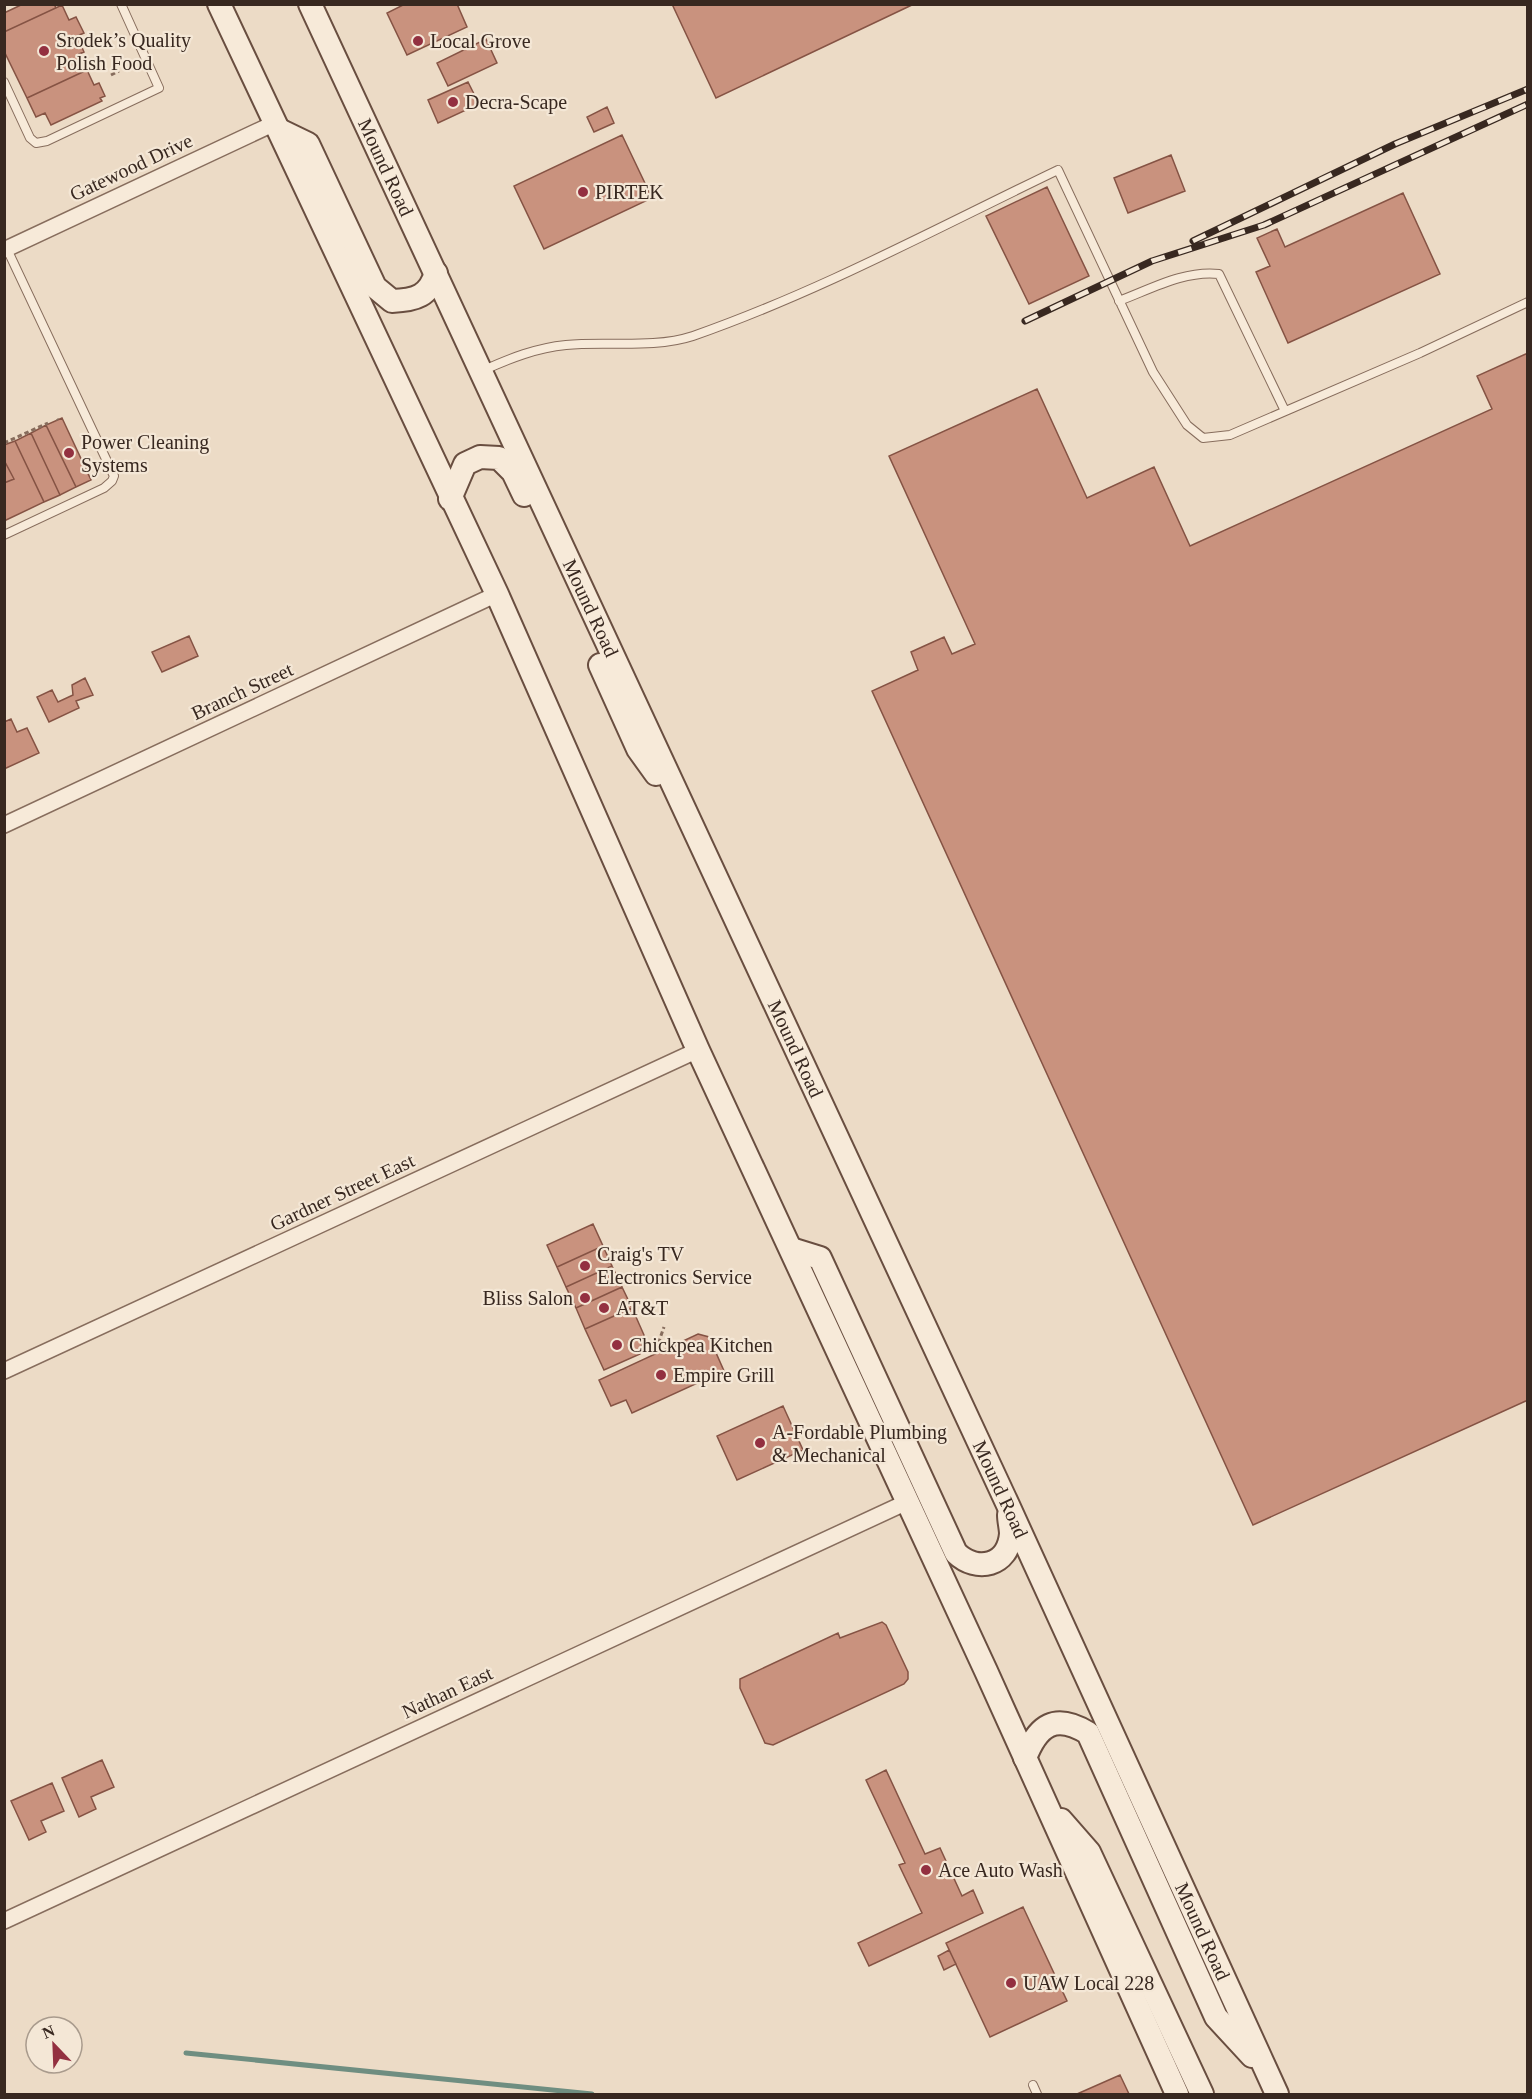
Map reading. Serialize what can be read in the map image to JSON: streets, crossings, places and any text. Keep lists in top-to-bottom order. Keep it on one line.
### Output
{"streets":{"main road":["Mound Road"],"street":["Gatewood Drive","Branch Street","Gardner Street East","Nathan East"]},"places":["Local Grove","Srodek’s Quality Polish Food","Decra-Scape","PIRTEK","Power Cleaning Systems","Craig's TV Electronics Service","Bliss Salon","AT&T","Chickpea Kitchen","Empire Grill","A-Fordable Plumbing & Mechanical","Ace Auto Wash","UAW Local 228"],"north":"top left"}
